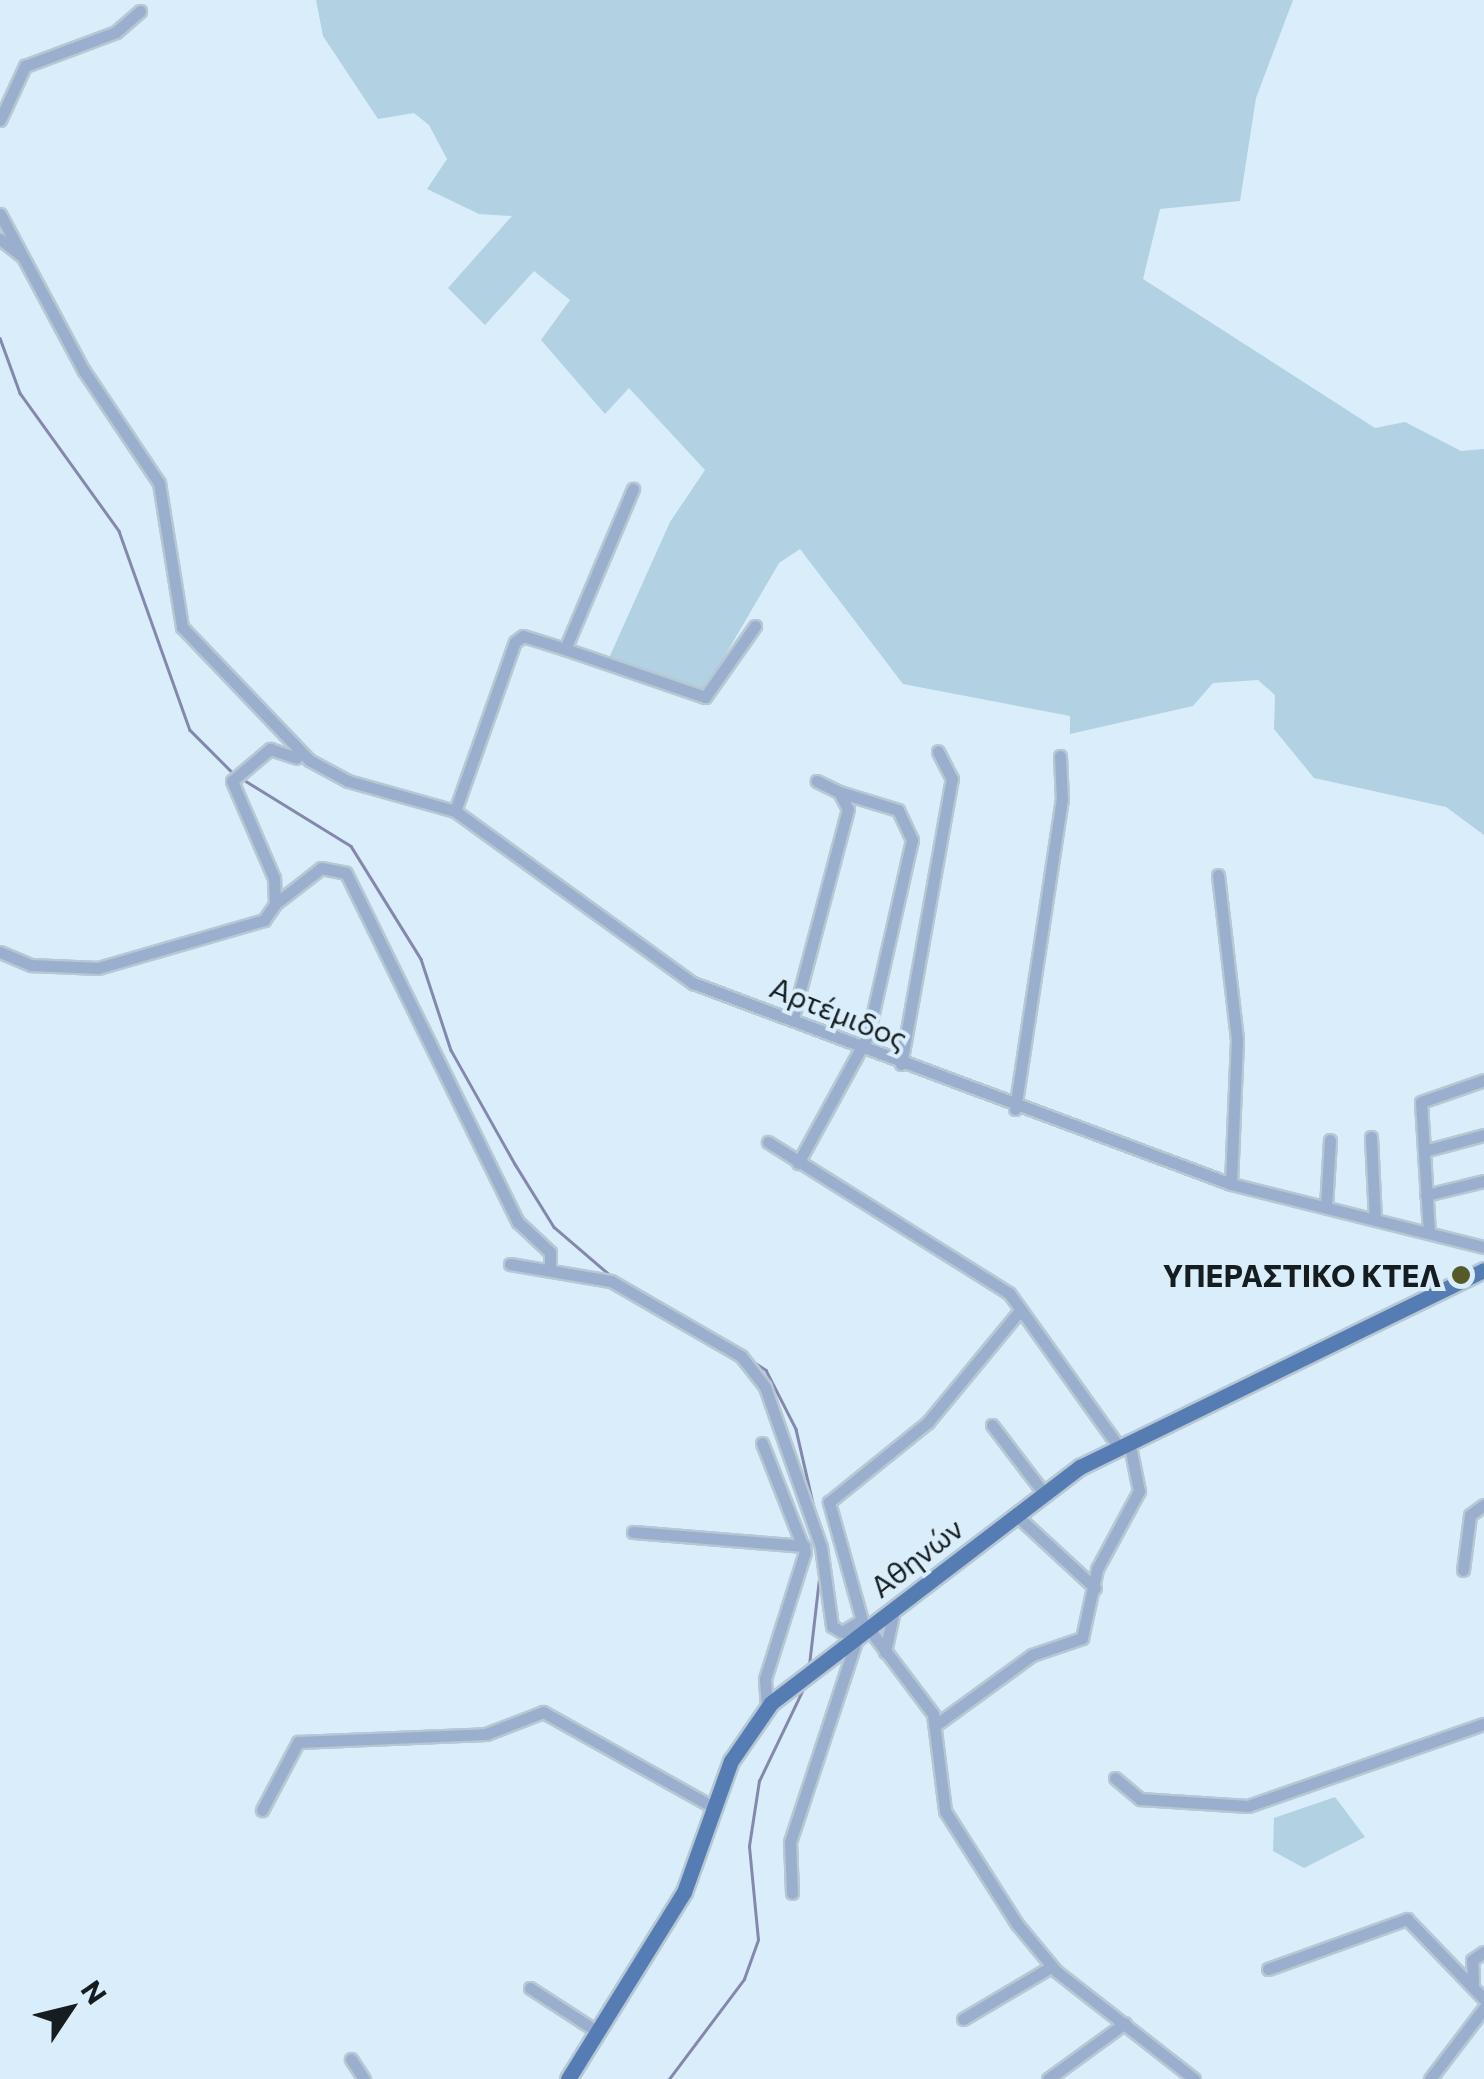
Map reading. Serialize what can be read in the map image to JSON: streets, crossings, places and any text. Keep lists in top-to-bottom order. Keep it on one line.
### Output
{"streets":{"main road":["Αθηνών"],"street":["Αρτέμιδος"]},"places":["ΥΠΕΡΑΣΤΙΚΟ ΚΤΕΛ"],"north":"top right"}
